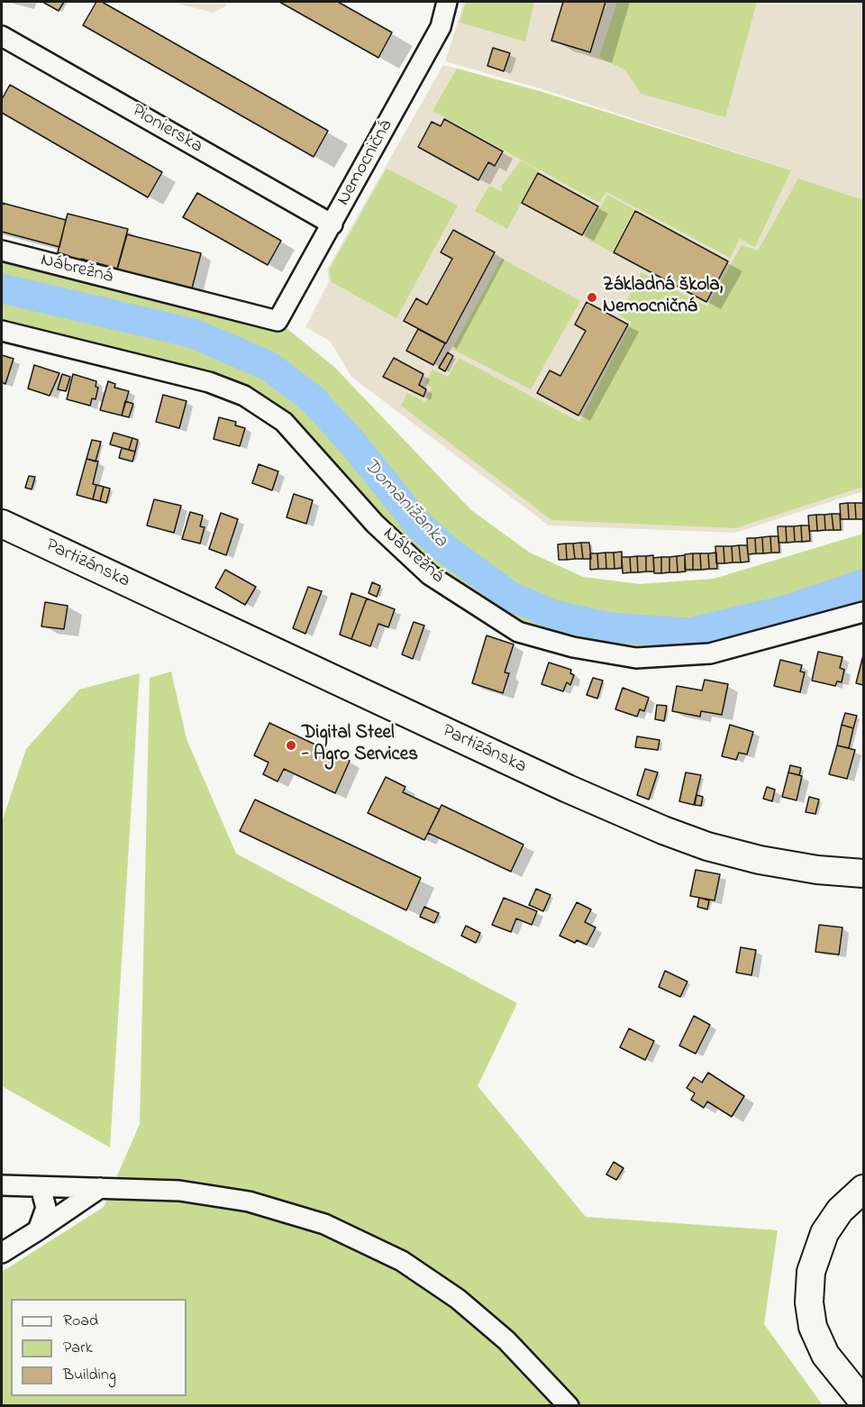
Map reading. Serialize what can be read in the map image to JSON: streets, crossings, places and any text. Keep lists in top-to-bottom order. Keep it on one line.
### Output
{"streets":{"main road":["Partizánska"],"street":["Pionierska","Nemocničná","Nábrežná"]},"crossings":[["Pionierska","Nemocničná"],["Nemocničná","Nábrežná"]],"water":["Domanižanka"],"places":["Základná škola, Nemocničná","Digital Steel - Agro Services"],"legend":["Road","Park","Building"]}
